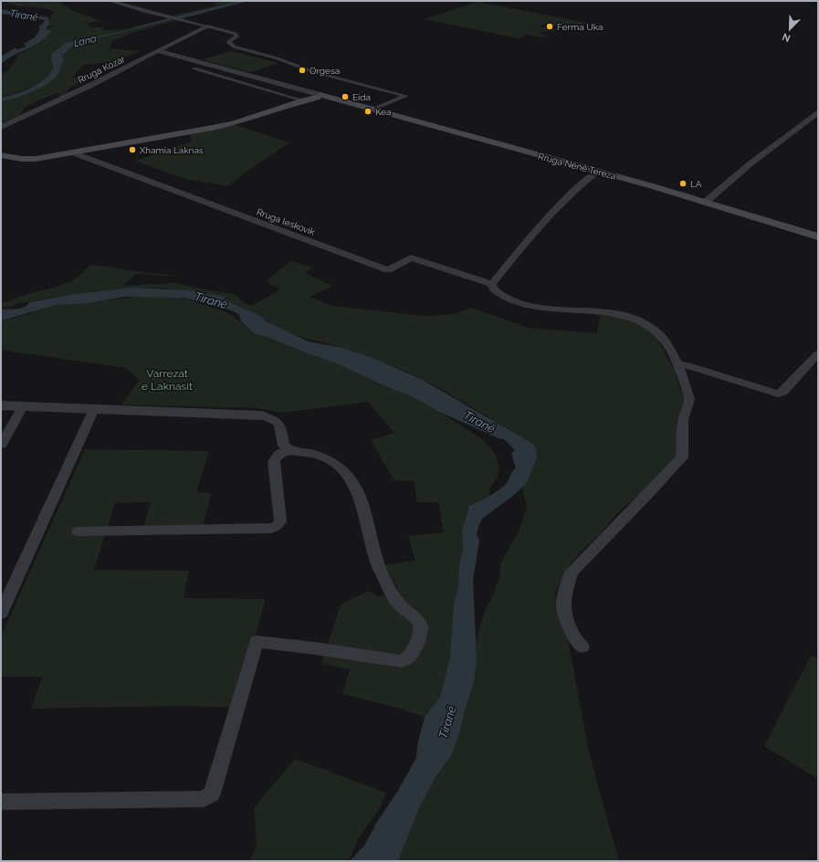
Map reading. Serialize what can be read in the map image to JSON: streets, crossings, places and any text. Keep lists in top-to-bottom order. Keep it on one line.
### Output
{"streets":{"main road":["Rruga Nënë Tereza"],"street":["Rruga Kozar","Rruga leskovik"]},"crossings":[["Rruga Nënë Tereza","Rruga leskovik"]],"water":["Tiranë","Lana"],"parks":["Varrezat e Laknasit"],"places":["Ferma Uka","Orgesa","Eida","Kea","Xhamia Laknas","LA"],"north":"bottom left"}
